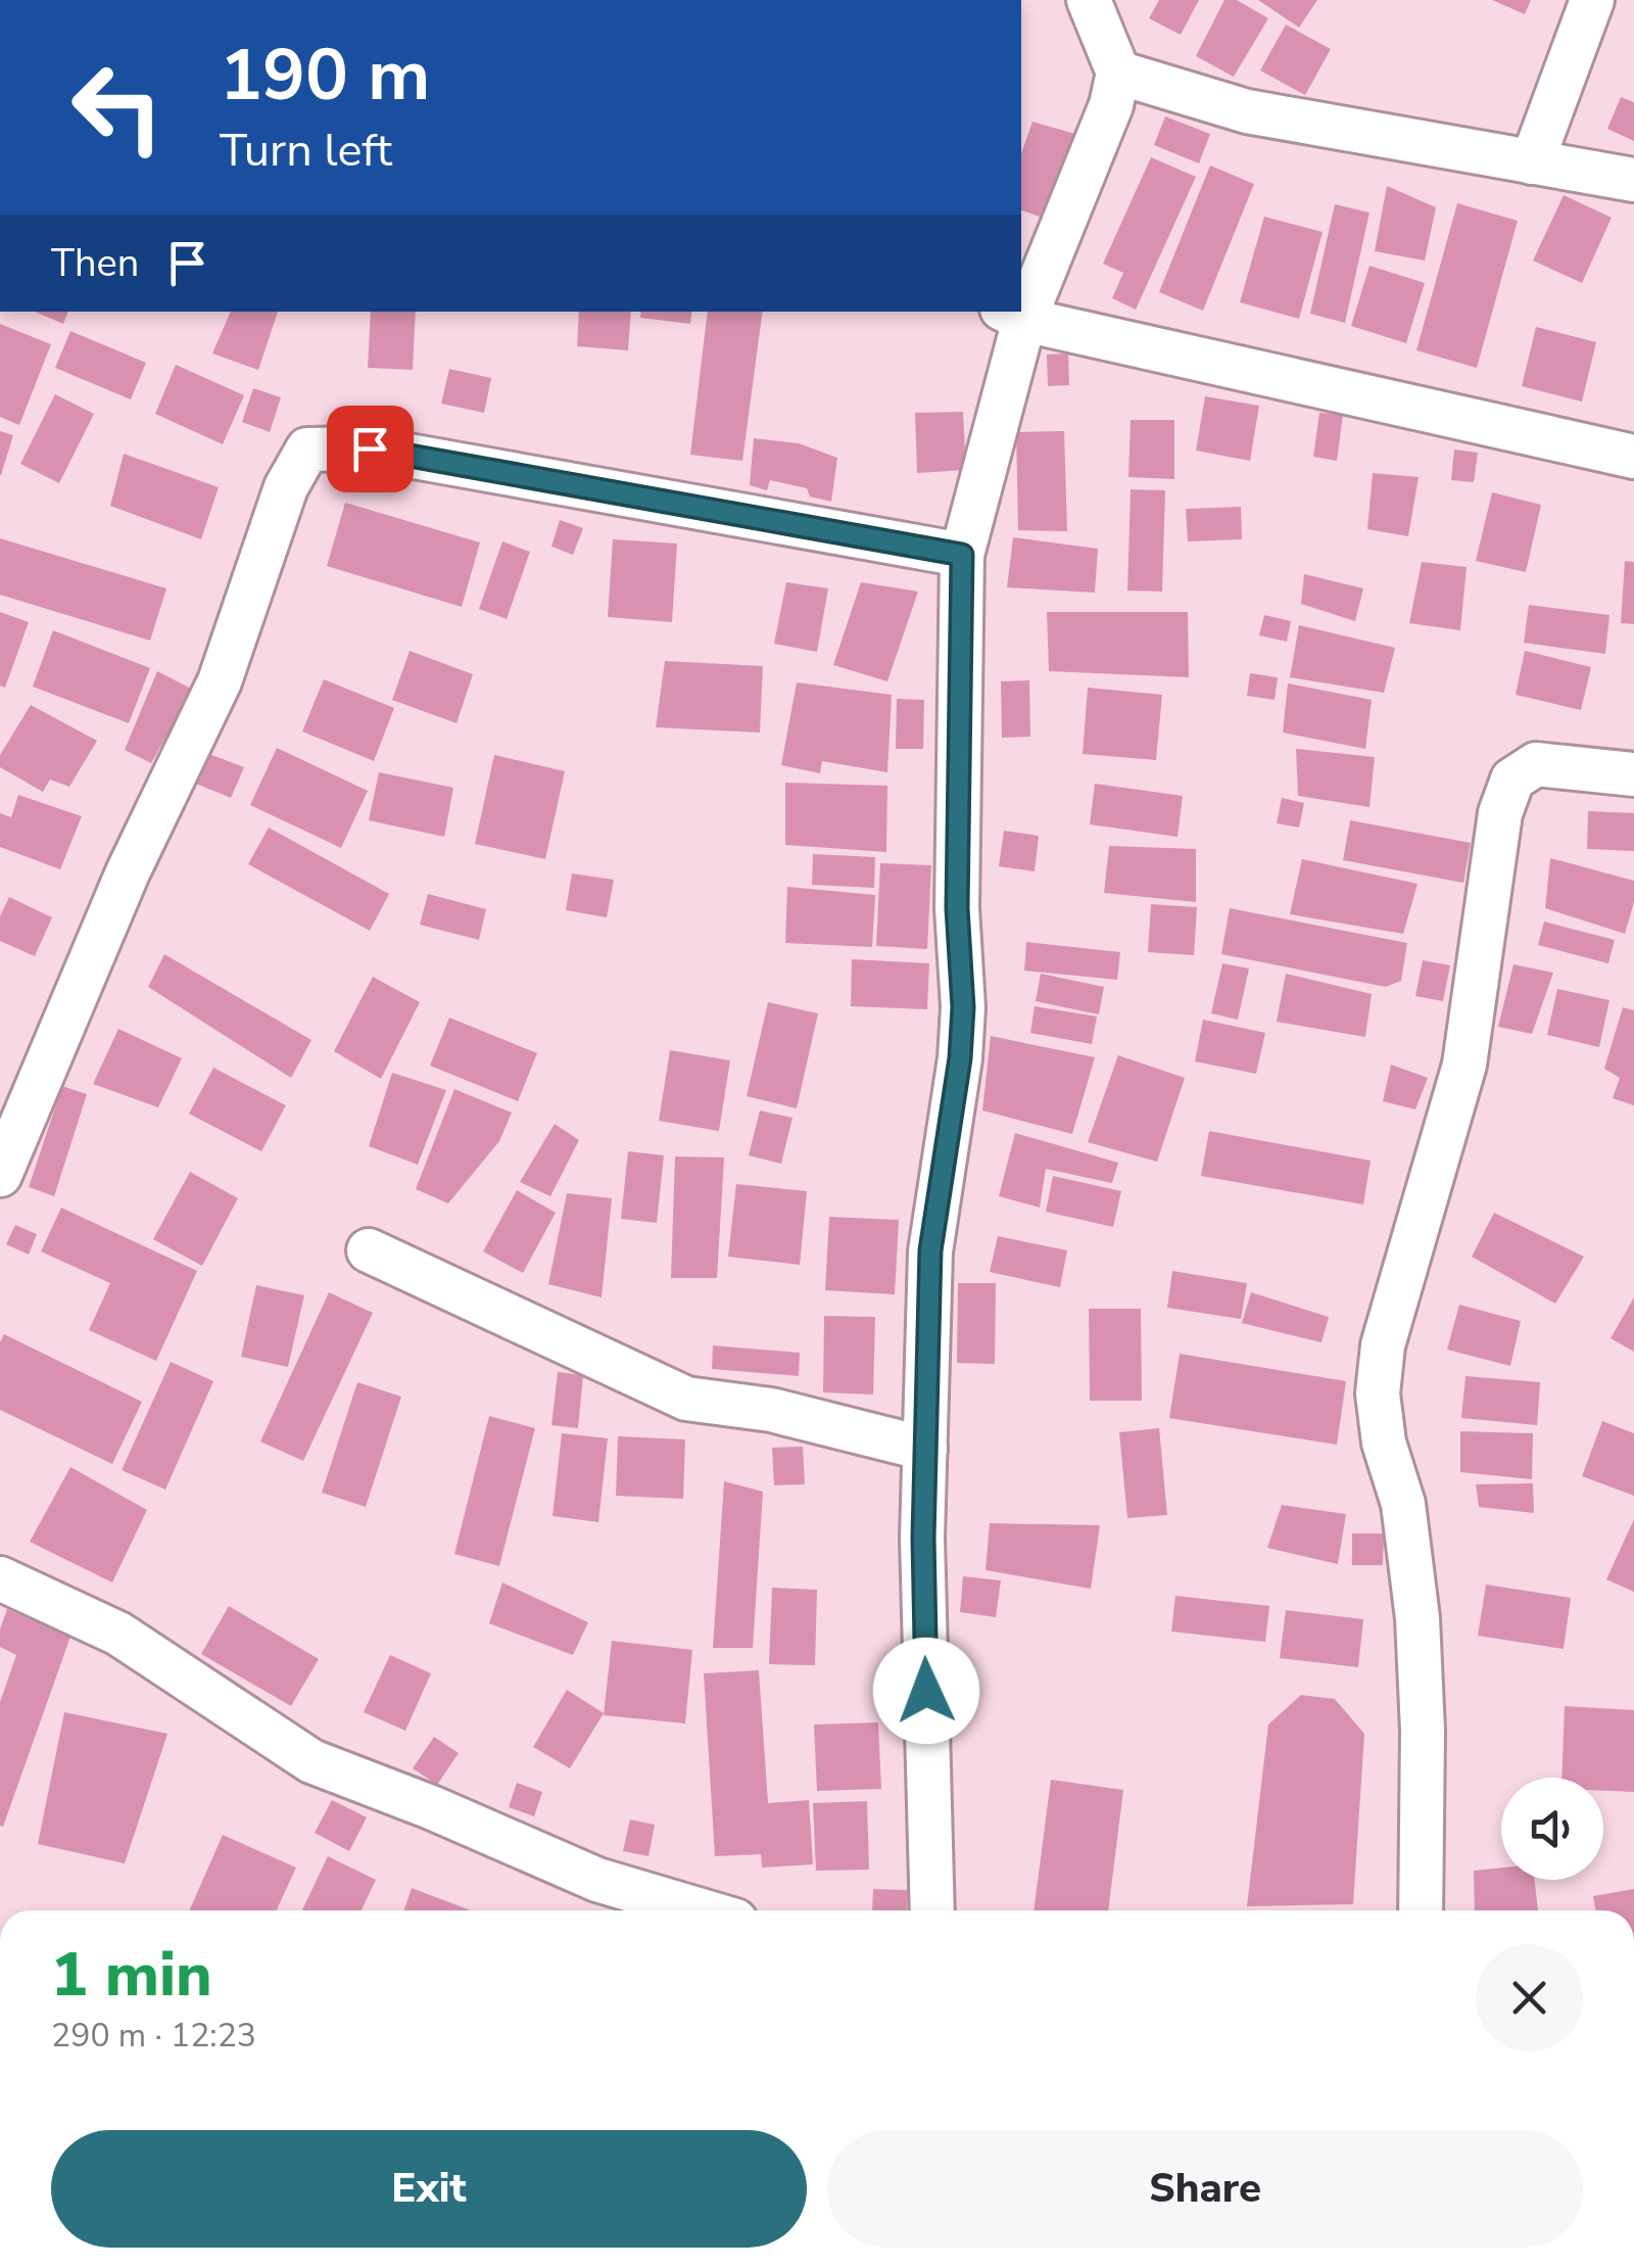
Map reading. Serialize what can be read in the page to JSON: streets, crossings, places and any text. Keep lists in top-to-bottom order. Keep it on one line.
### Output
{"page":{"turn":["190 m","Turn left"],"then":"Then","heading":["1 min","290 m · 12:23"],"buttons":["Exit","Share"]}}
